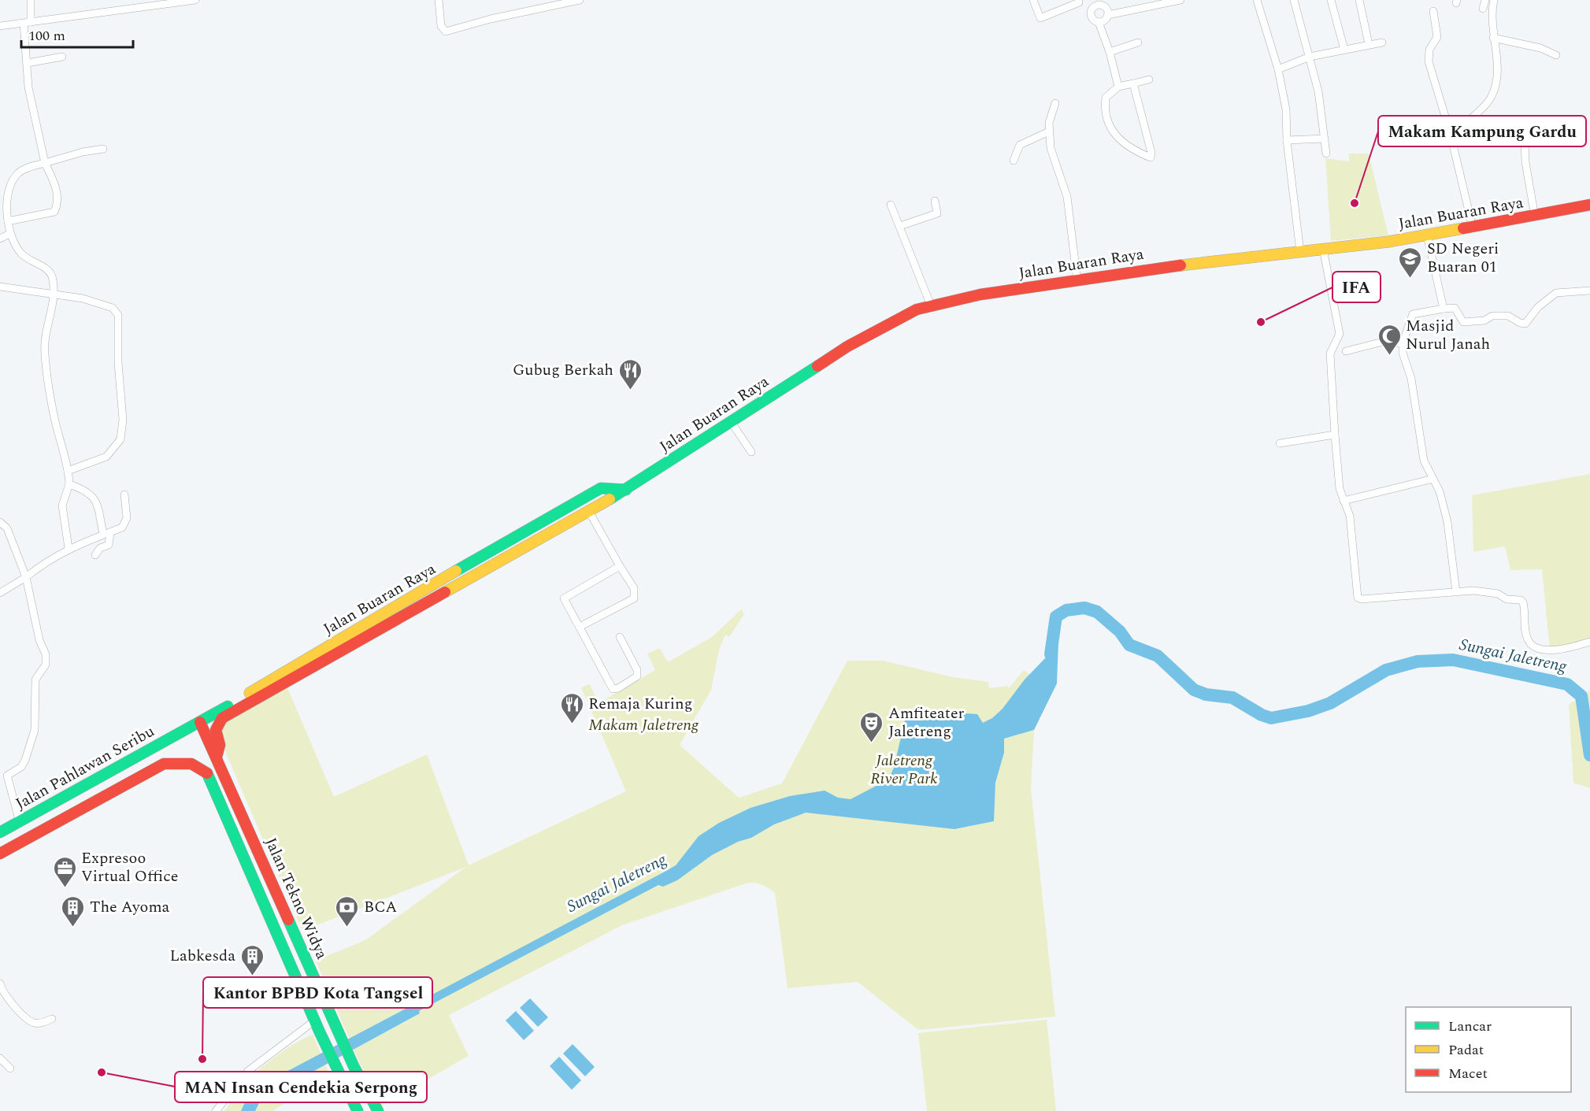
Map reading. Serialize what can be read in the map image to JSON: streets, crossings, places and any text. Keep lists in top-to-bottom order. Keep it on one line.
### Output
{"streets":{"main road":["Jalan Buaran Raya","Jalan Pahlawan Seribu","Jalan Tekno Widya"]},"crossings":[["Jalan Buaran Raya","Jalan Pahlawan Seribu"],["Jalan Buaran Raya","Jalan Tekno Widya"],["Jalan Pahlawan Seribu","Jalan Tekno Widya"]],"water":["Sungai Jaletreng"],"parks":["Makam Jaletreng","Jaletreng River Park"],"places":{"other":["Makam Kampung Gardu","IFA","Kantor BPBD Kota Tangsel","MAN Insan Cendekia Serpong"],"school or university":["SD Negeri Buaran 01"],"mosque":["Masjid Nurul Janah"],"restaurant":["Gubug Berkah","Remaja Kuring"],"theatre":["Amfiteater Jaletreng"],"office":["Expresoo Virtual Office"],"building":["The Ayoma","Labkesda"],"bank":["BCA"]},"legend":["Lancar","Padat","Macet"],"scale_bar":"100 m"}
